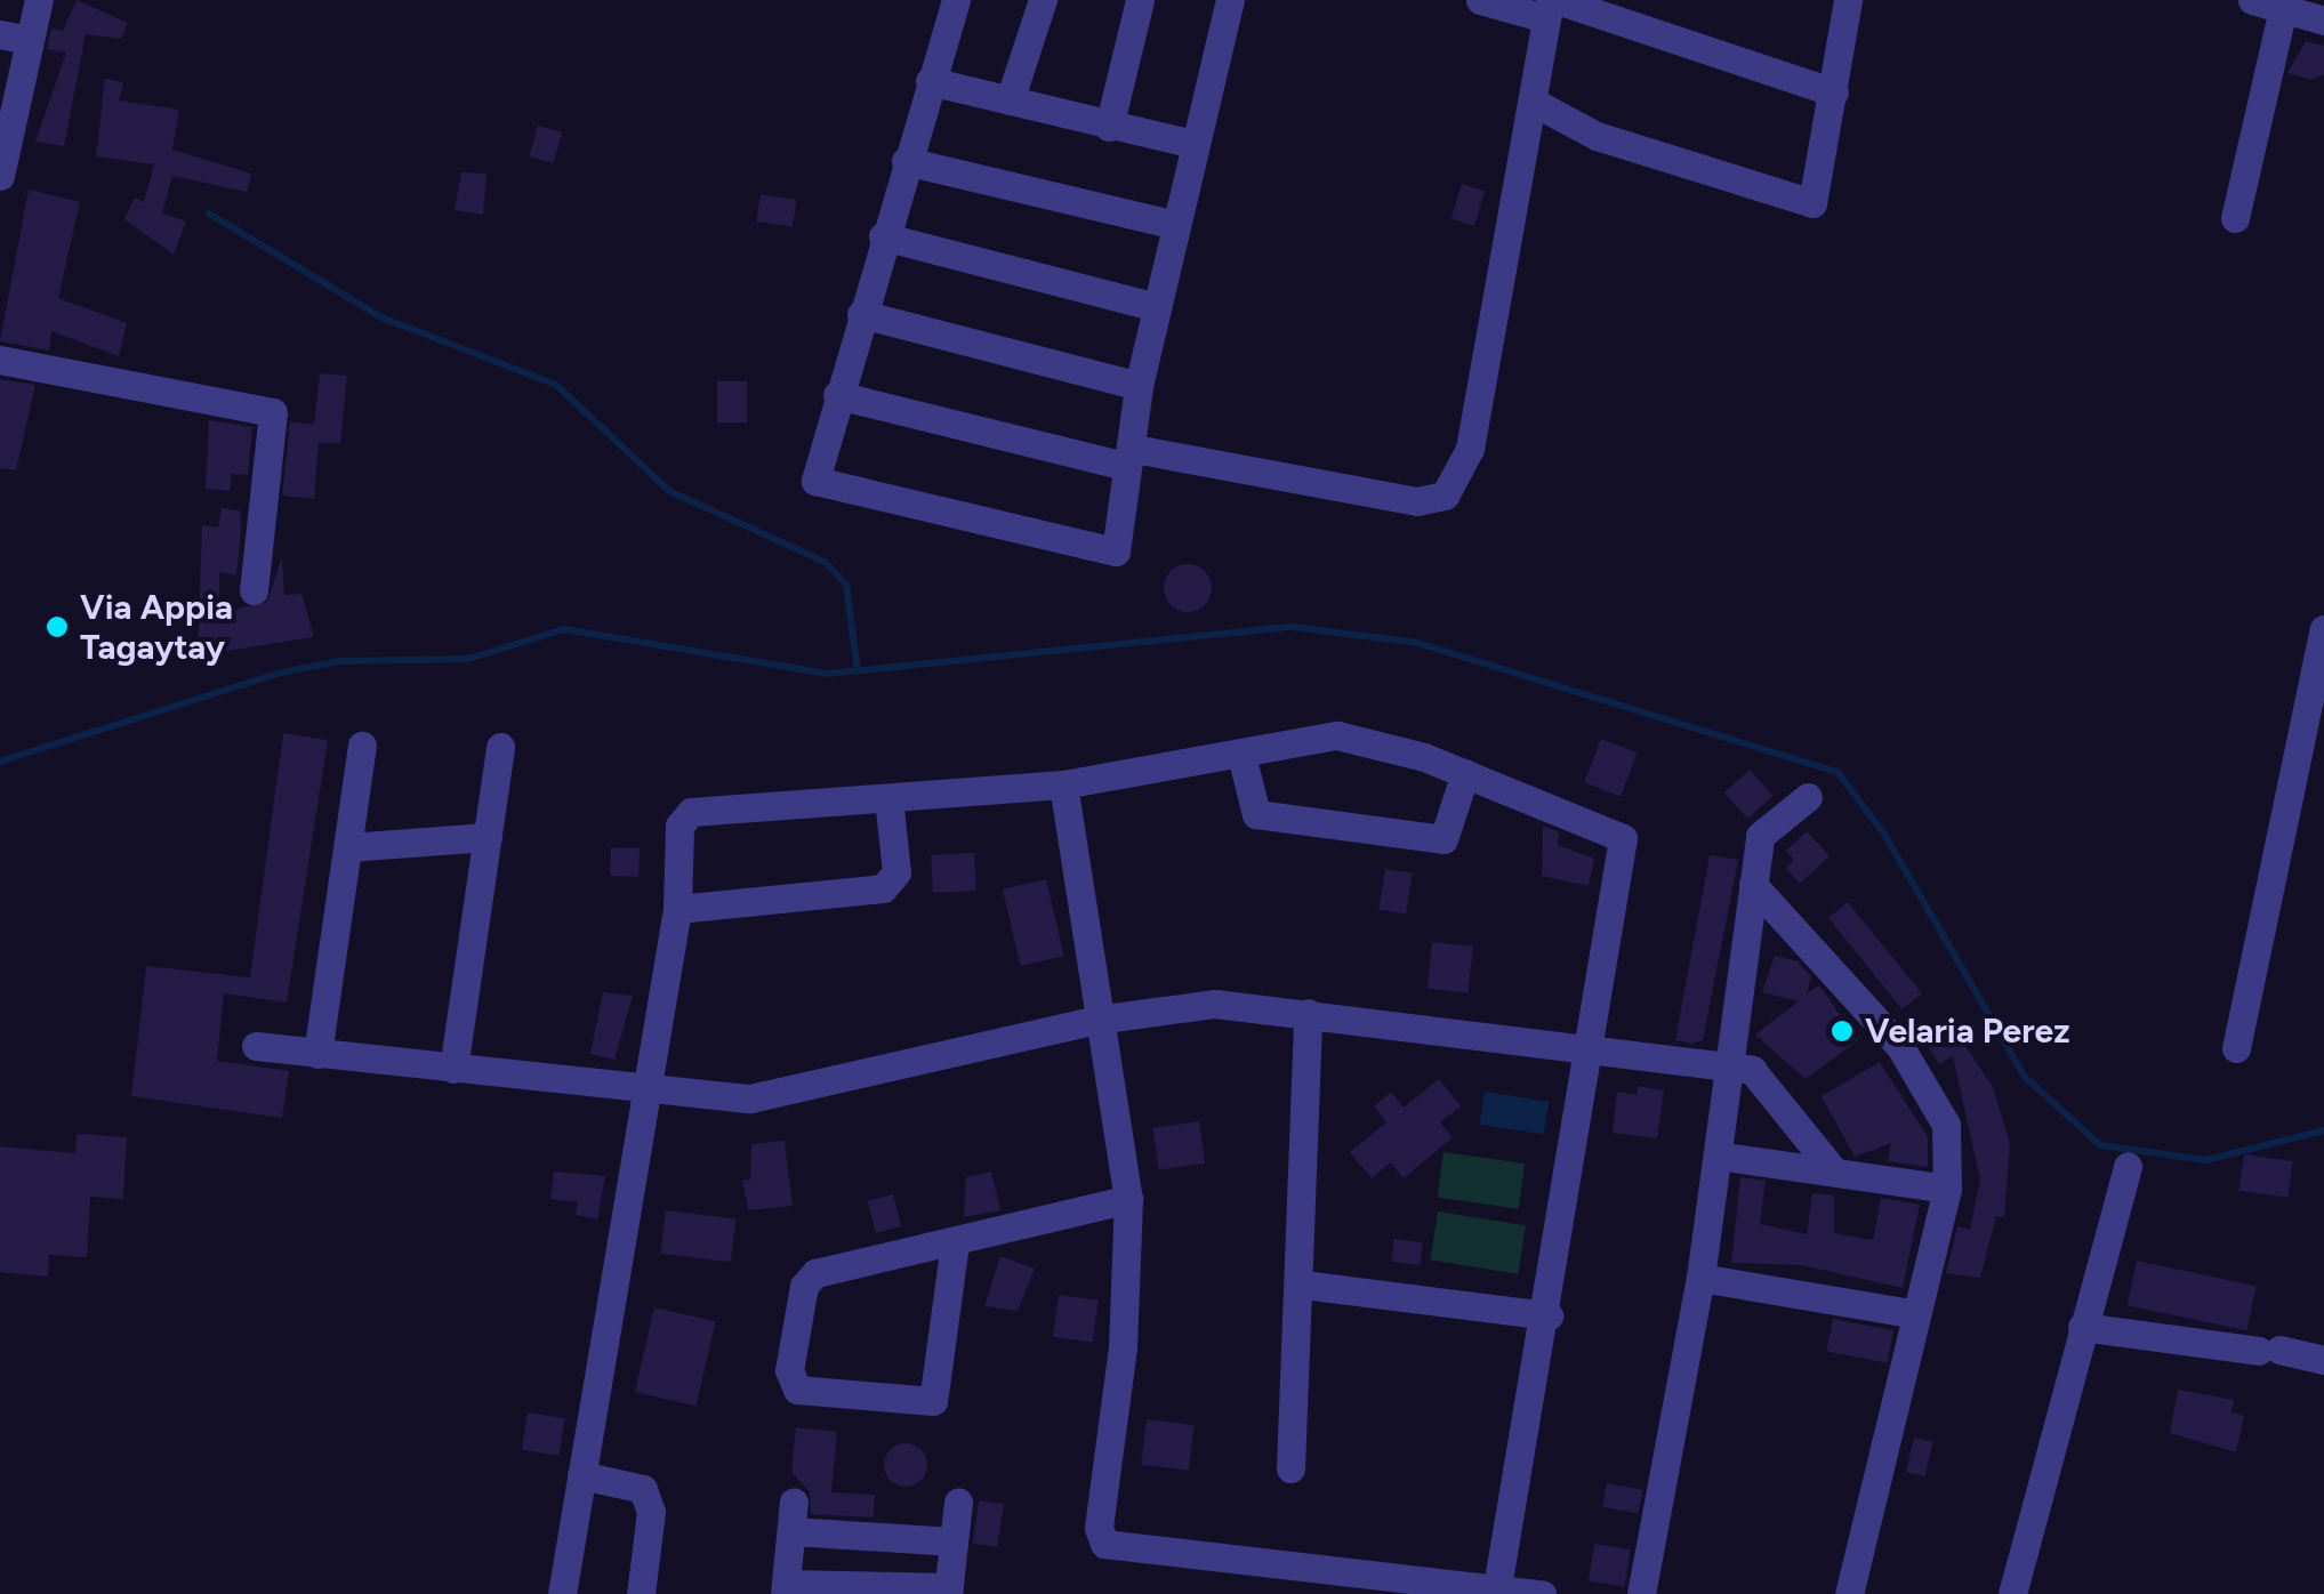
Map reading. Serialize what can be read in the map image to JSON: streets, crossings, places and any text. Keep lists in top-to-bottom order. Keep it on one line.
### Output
{"places":["Via Appia Tagaytay","Velaria Perez"]}
